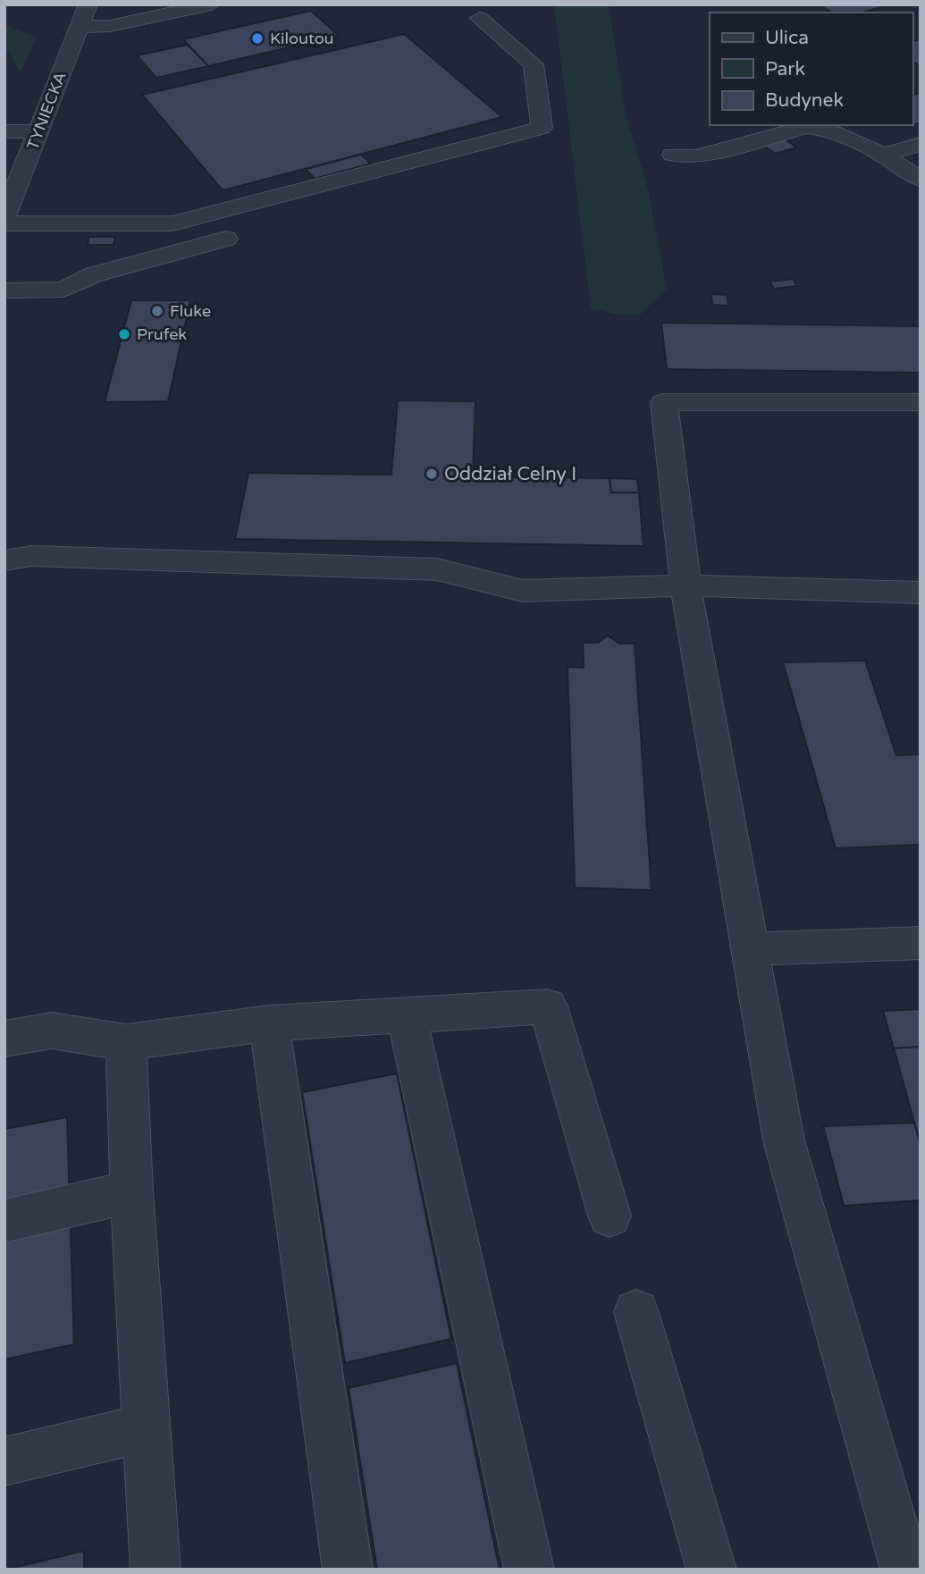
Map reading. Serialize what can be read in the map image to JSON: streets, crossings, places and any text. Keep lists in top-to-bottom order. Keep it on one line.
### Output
{"streets":{"street":["TYNIECKA"]},"places":["Kiloutou","Fluke","Prufek","Oddział Celny I"],"legend":["Ulica","Park","Budynek"]}
